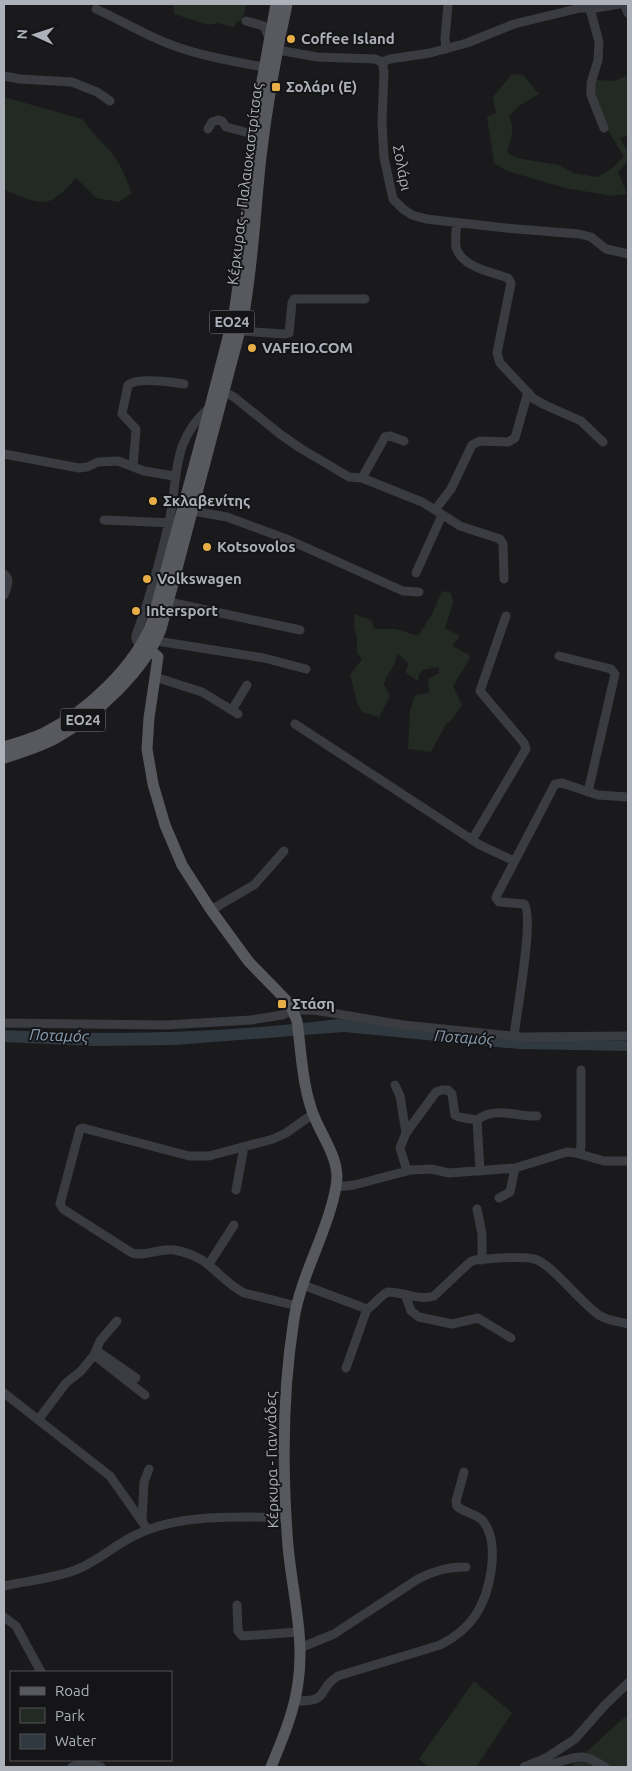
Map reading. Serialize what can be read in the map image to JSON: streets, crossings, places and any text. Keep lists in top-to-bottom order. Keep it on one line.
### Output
{"streets":{"main road":["Κέρκυρας - Παλαιοκαστρίτσας","ΕΟ24","Κέρκυρα - Γιαννάδες"],"street":["Σολάρι"]},"water":["Ποταμός"],"places":{"other":["Coffee Island","VAFEIO.COM","Σκλαβενίτης","Kotsovolos","Volkswagen","Intersport"],"transit":["Σολάρι (E)","Στάση"]},"legend":["Road","Park","Water"],"north":"left"}
